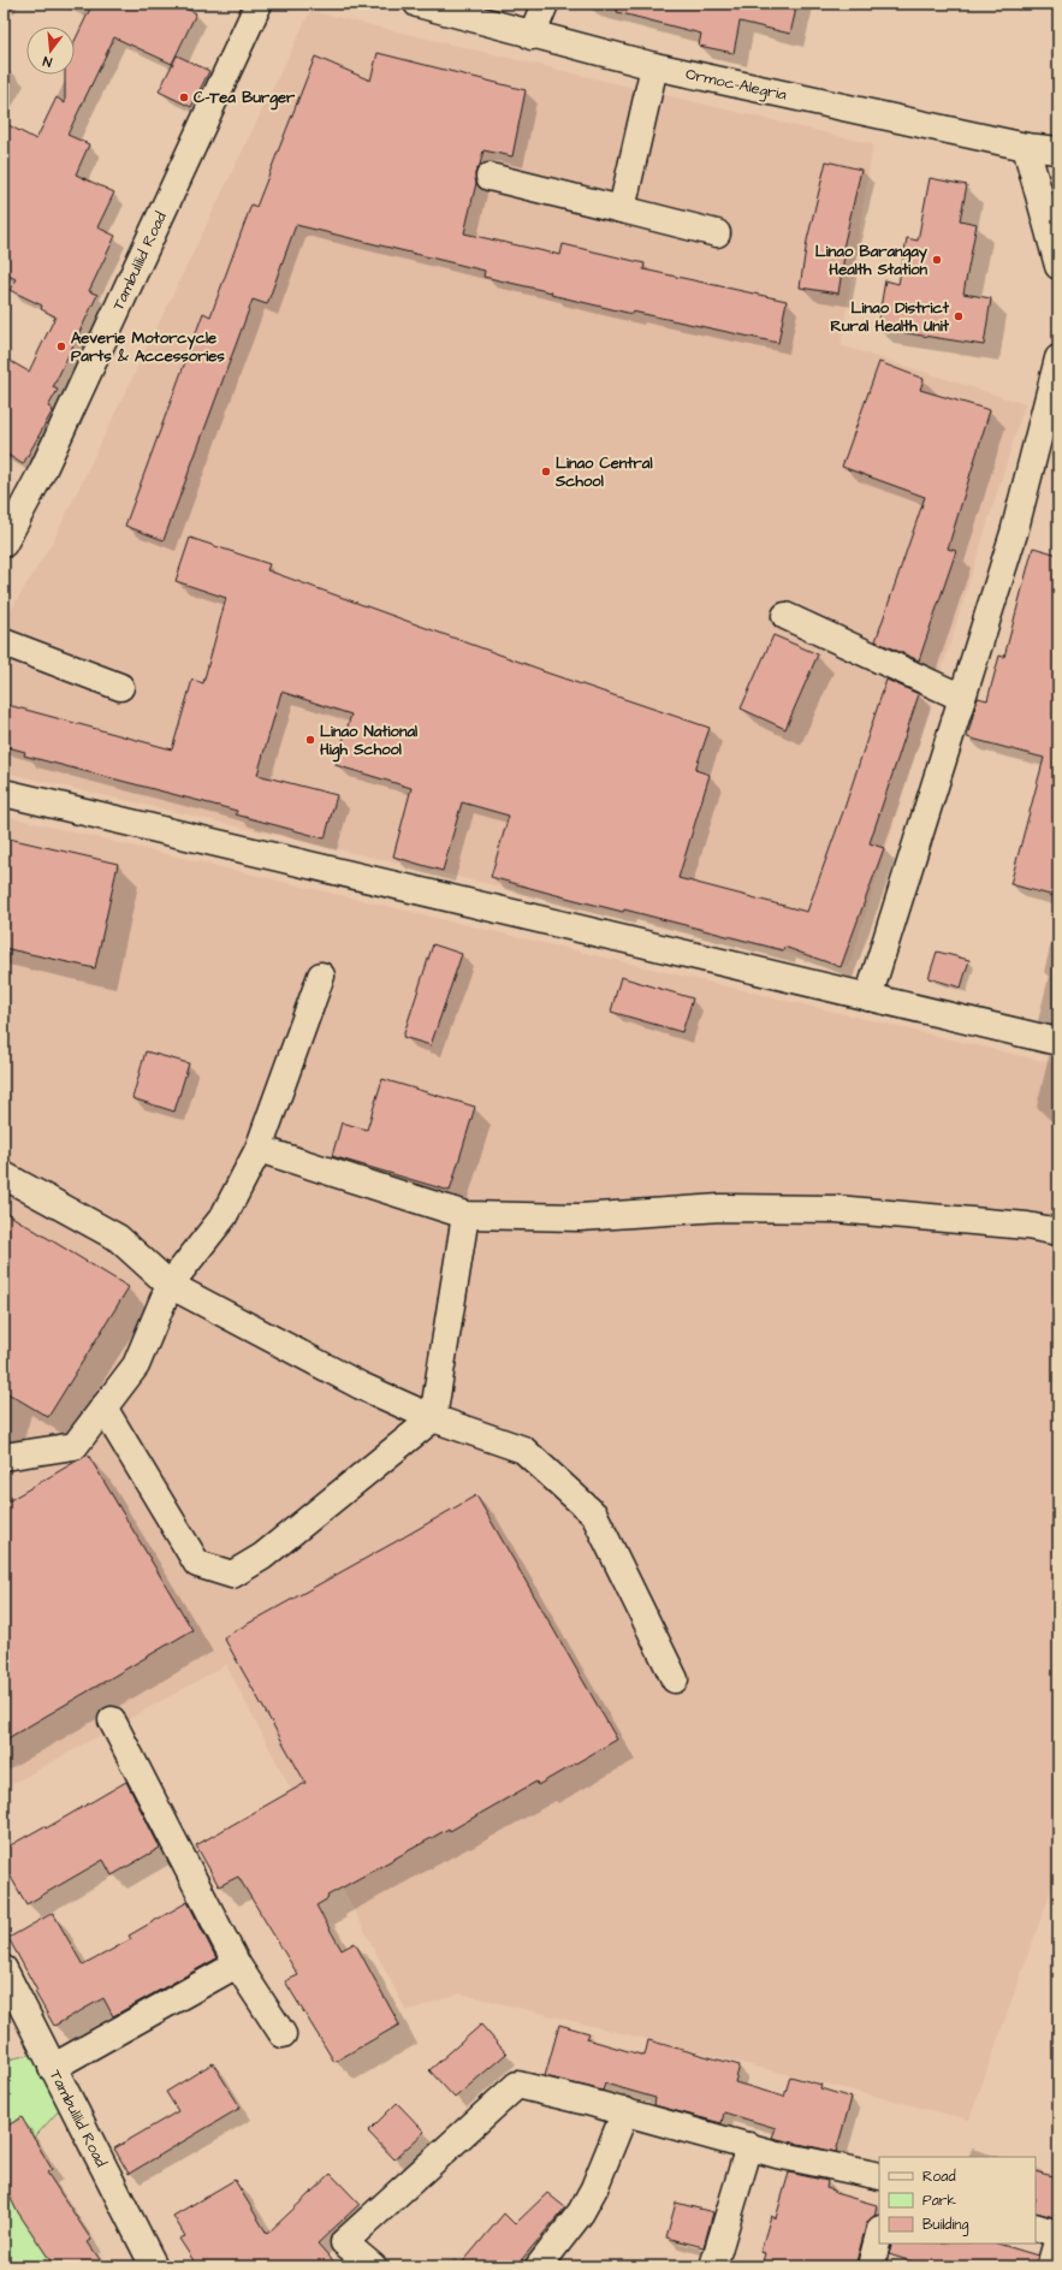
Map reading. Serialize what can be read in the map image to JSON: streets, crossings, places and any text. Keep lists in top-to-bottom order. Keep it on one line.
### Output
{"streets":{"street":["Ormoc-Alegria","Tambulilid Road"]},"places":["C-Tea Burger","Linao Barangay Health Station","Linao District Rural Health Unit","Aeverie Motorcycle Parts & Accessories","Linao Central School","Linao National High School"],"legend":["Road","Park","Building"],"north":"bottom"}
